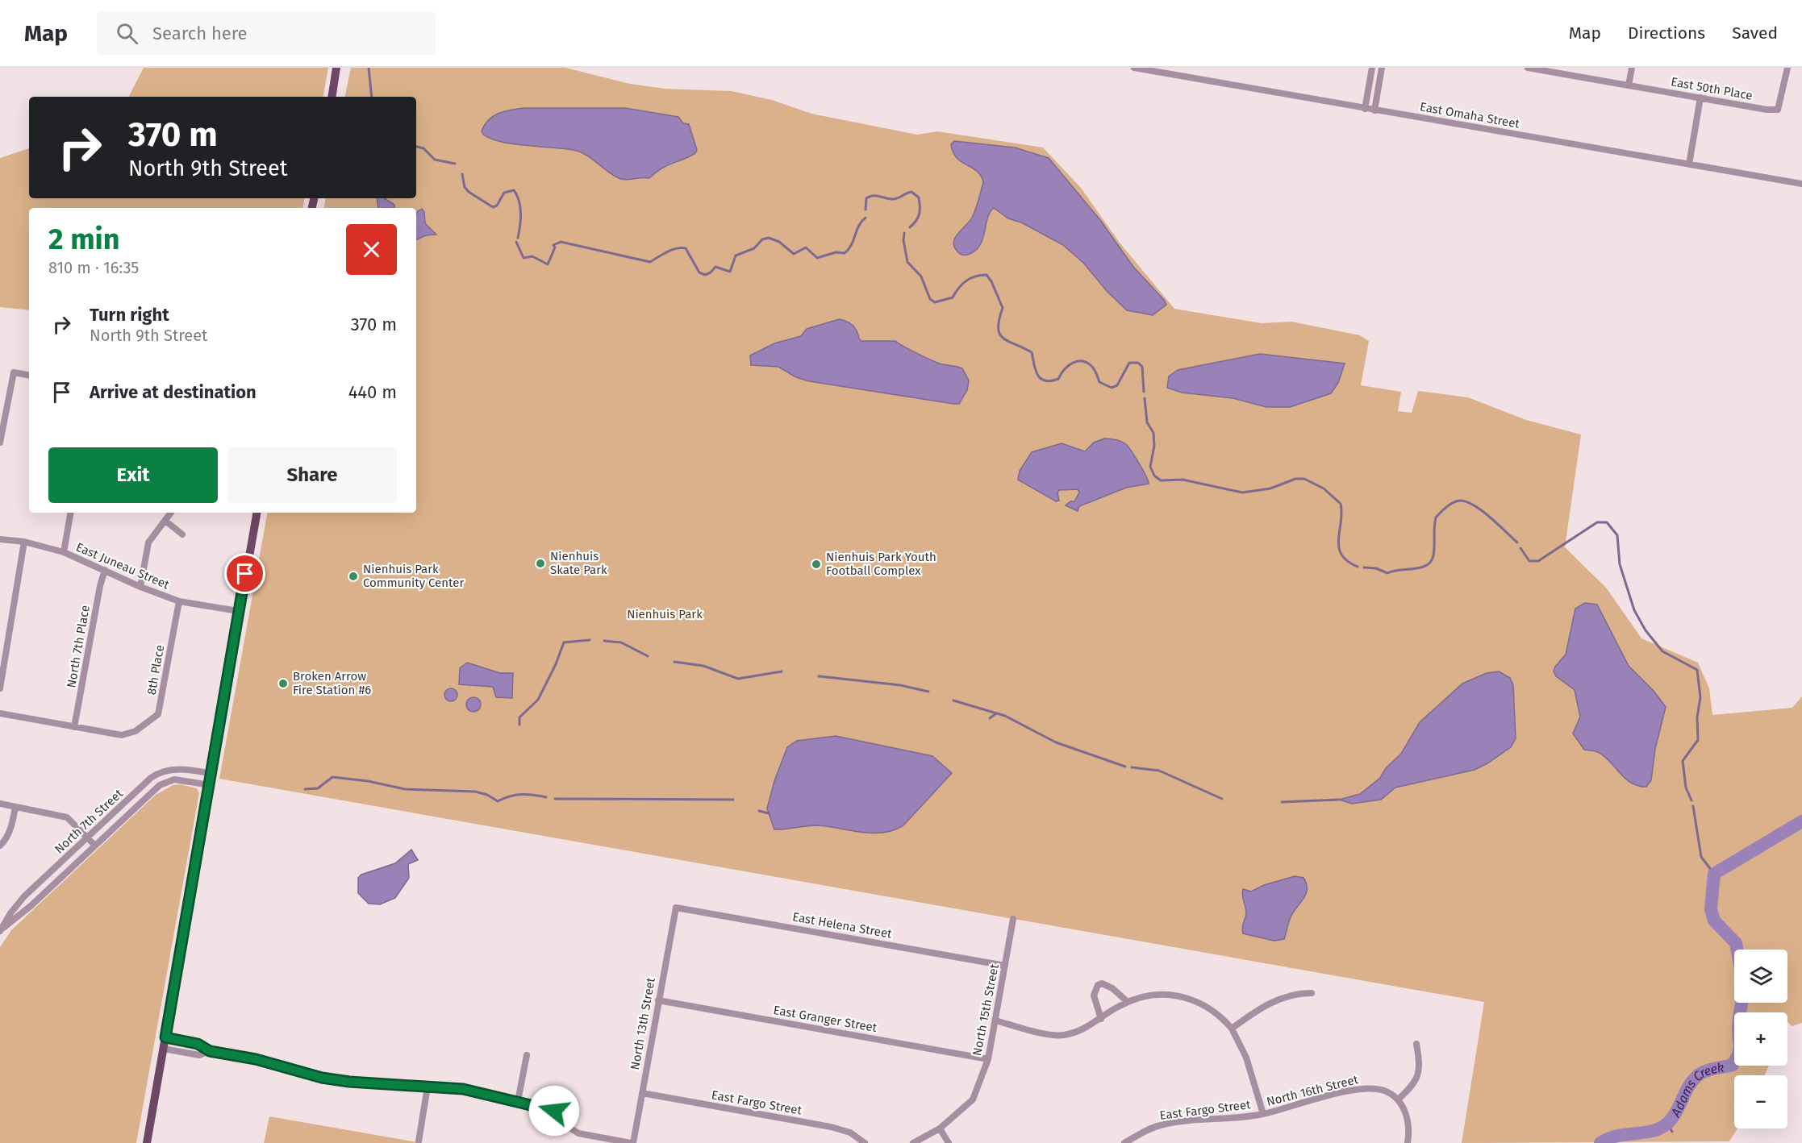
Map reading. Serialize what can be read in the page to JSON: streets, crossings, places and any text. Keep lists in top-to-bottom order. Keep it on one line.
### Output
{"streets":{"street":["East 50th Place","East Omaha Street","East Juneau Street","North 7th Place","8th Place","North 7th Street","East Helena Street","North 15th Street","East Granger Street","North 13th Street","North 16th Street","East Fargo Street"]},"crossings":[["East Juneau Street","North 7th Place"],["East Juneau Street","8th Place"],["North 7th Place","8th Place"],["East Helena Street","North 15th Street"],["East Helena Street","North 13th Street"],["North 15th Street","East Granger Street"],["East Granger Street","North 13th Street"],["North 13th Street","East Fargo Street"],["North 16th Street","East Fargo Street"]],"water":["Adams Creek"],"parks":["Nienhuis Park"],"places":["Nienhuis Skate Park","Nienhuis Park Youth Football Complex","Nienhuis Park Community Center","Broken Arrow Fire Station #6"],"page":{"header":"Map","search":"Search here","nav":["Map","Directions","Saved"],"turn":["370 m","North 9th Street"],"heading":["2 min","810 m · 16:35"],"list":[{"name":"Turn right","note":"North 9th Street","value":"370 m"},{"name":"Arrive at destination","value":"440 m"}],"buttons":["Exit","Share"],"map_buttons":["+","−"]}}
